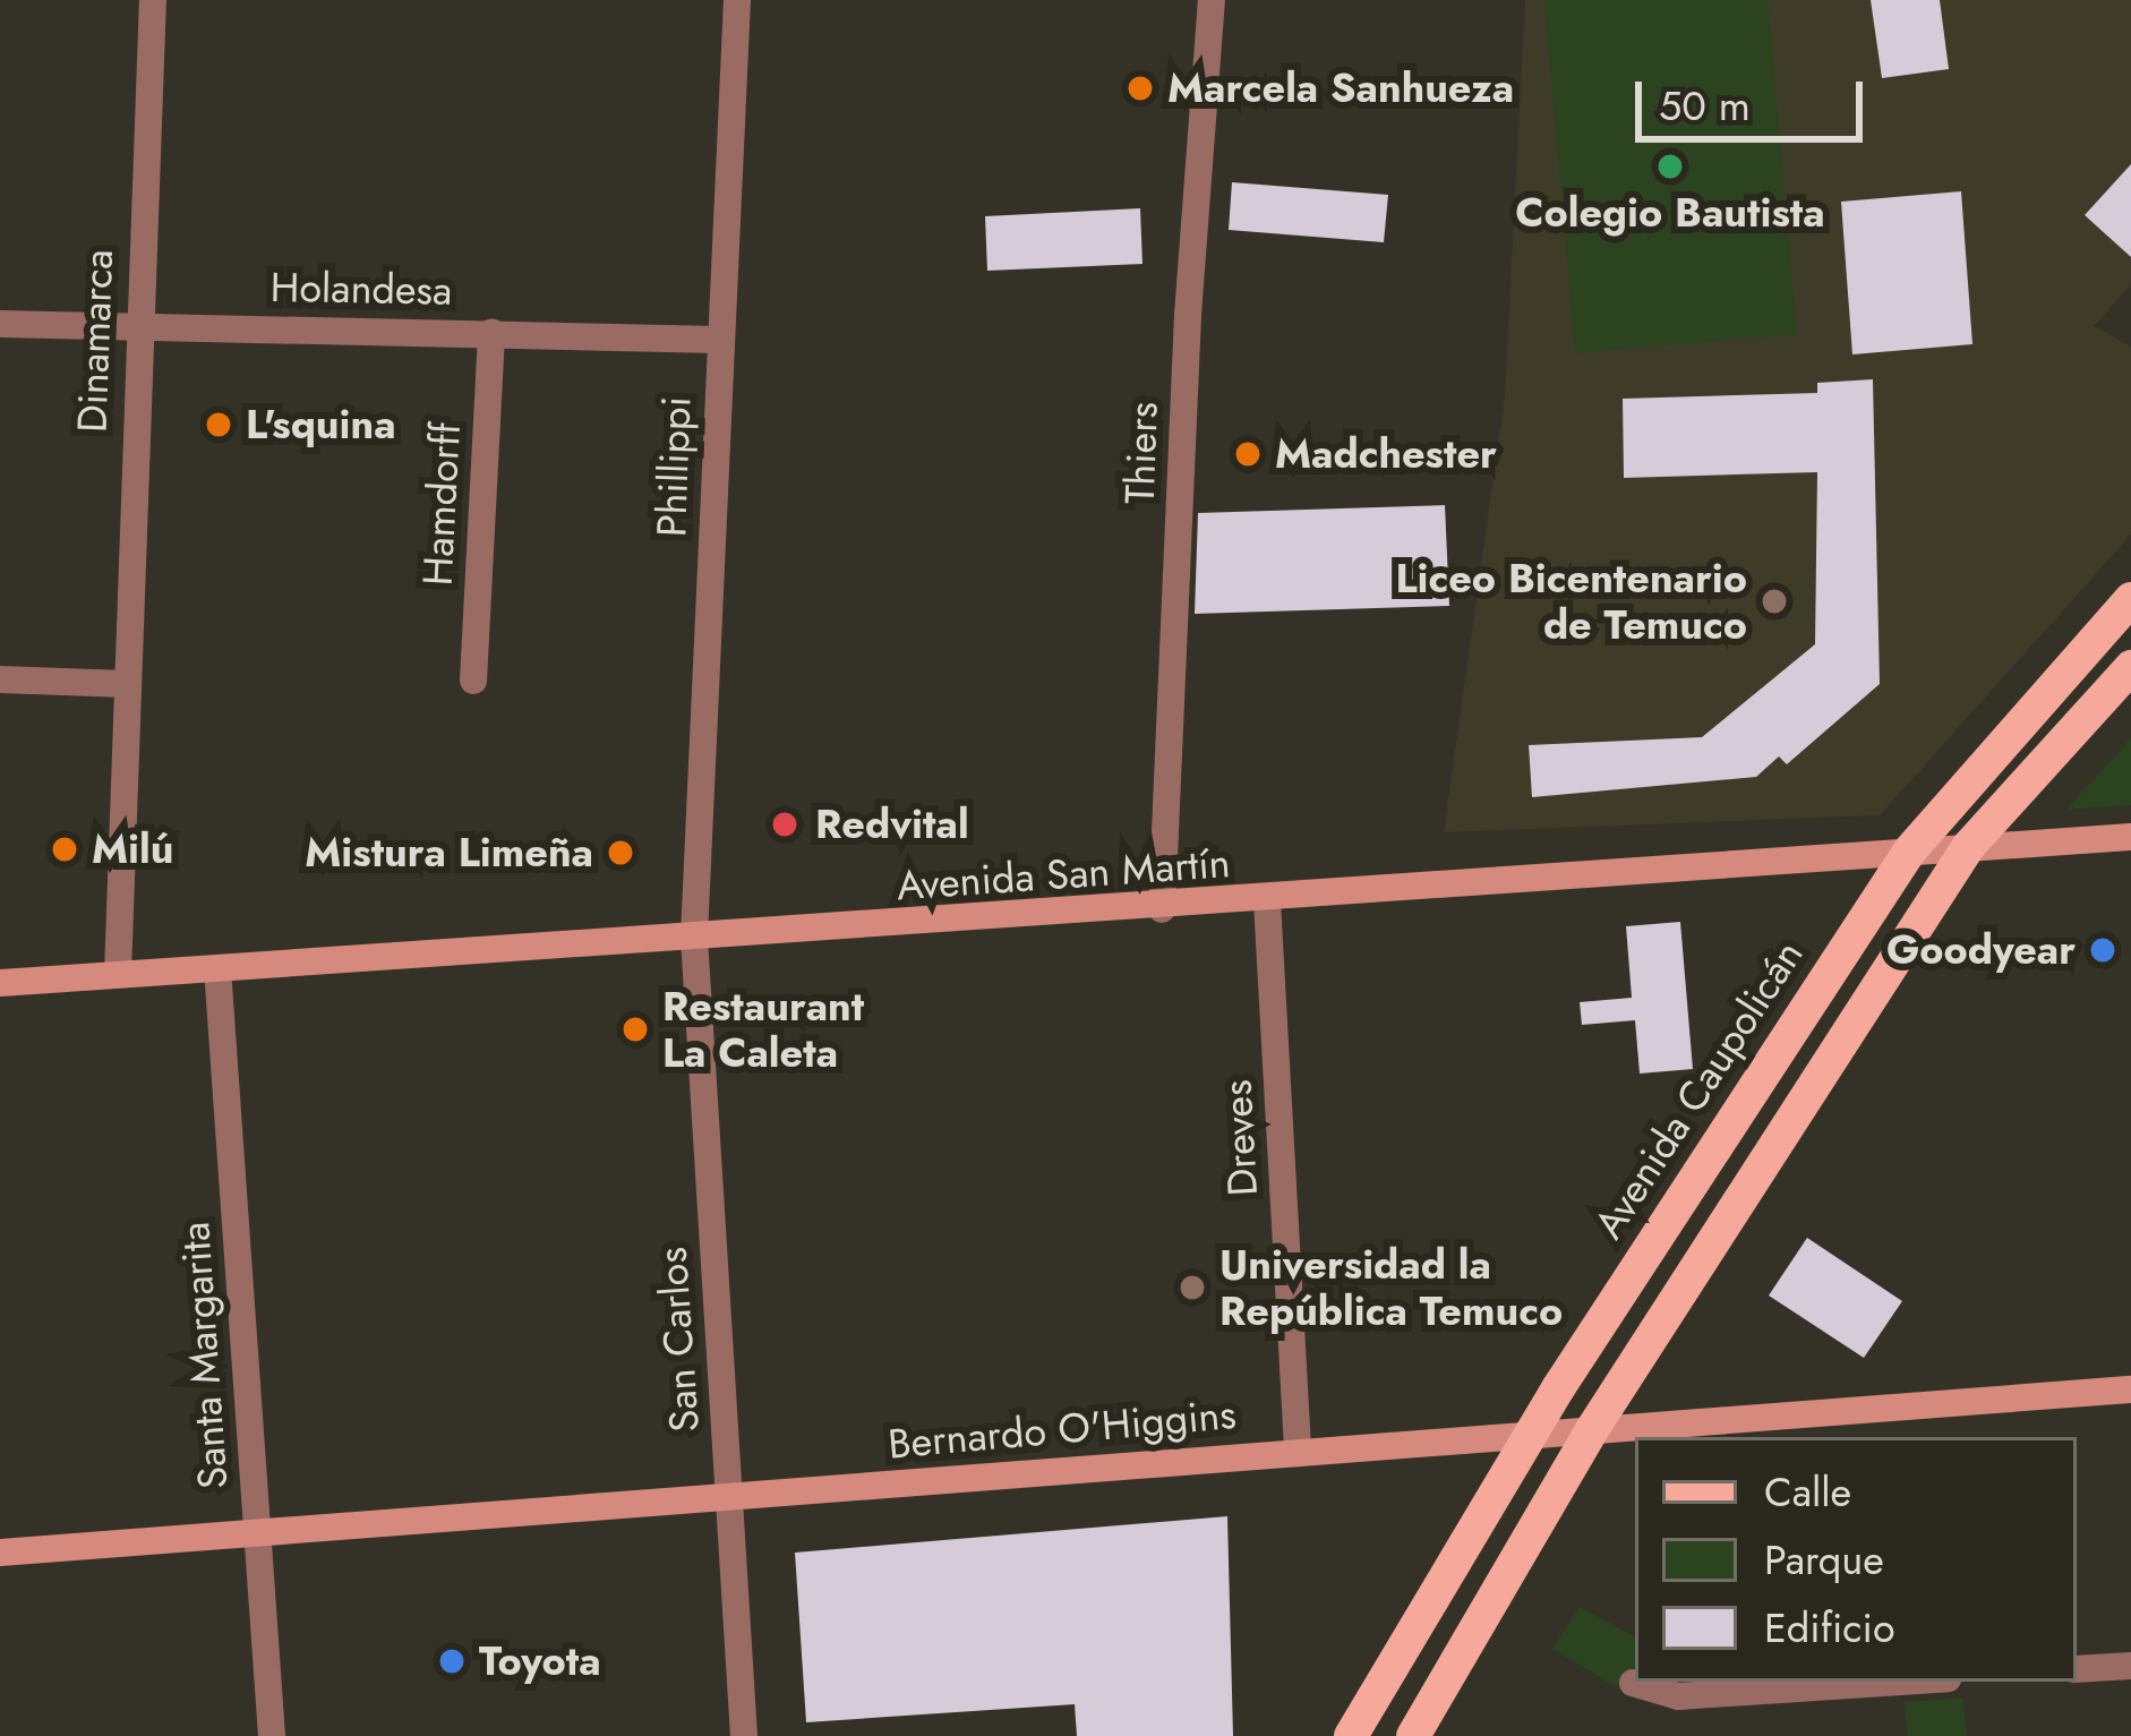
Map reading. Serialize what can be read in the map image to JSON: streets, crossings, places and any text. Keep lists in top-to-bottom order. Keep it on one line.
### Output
{"streets":{"main road":["Avenida San Martín","Avenida Caupolicán","Bernardo O'Higgins"],"street":["Holandesa","Dinamarca","Thiers","Phillippi","Hamdorff","Dreves","San Carlos","Santa Margarita"]},"crossings":[["Holandesa","Dinamarca"],["Holandesa","Phillippi"],["Holandesa","Hamdorff"],["Dinamarca","Avenida San Martín"],["Thiers","Avenida San Martín"],["Phillippi","Avenida San Martín"],["Phillippi","San Carlos"],["Avenida San Martín","Avenida Caupolicán"],["Avenida San Martín","Dreves"],["Avenida San Martín","San Carlos"],["Avenida San Martín","Santa Margarita"],["Avenida Caupolicán","Bernardo O'Higgins"],["Dreves","Bernardo O'Higgins"],["San Carlos","Bernardo O'Higgins"],["Santa Margarita","Bernardo O'Higgins"]],"places":["Marcela Sanhueza","Colegio Bautista","L'squina","Madchester","Liceo Bicentenario de Temuco","Redvital","Milú","Mistura Limeña","Goodyear","Restaurant La Caleta","Universidad la República Temuco","Toyota"],"legend":["Calle","Parque","Edificio"],"scale_bar":"50 m"}
